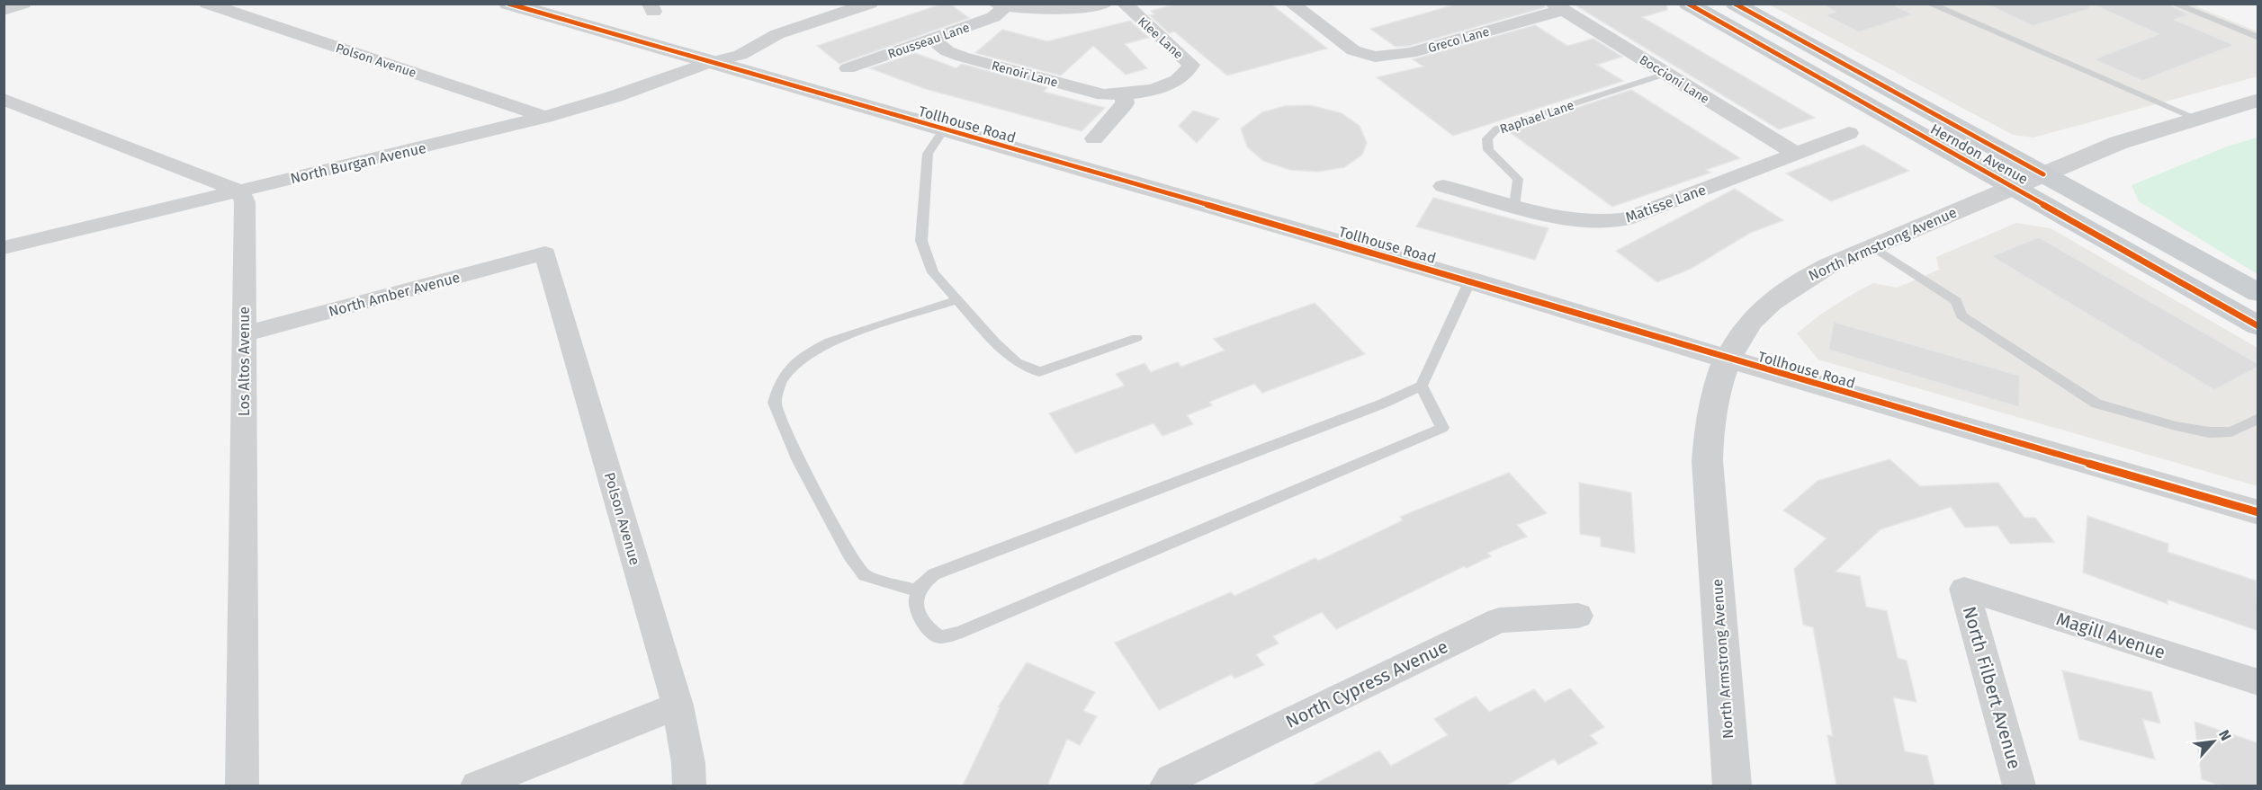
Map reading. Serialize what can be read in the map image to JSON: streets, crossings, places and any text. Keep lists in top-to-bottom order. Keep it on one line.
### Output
{"streets":{"main road":["Herndon Avenue"],"street":["Klee Lane","Greco Lane","Rousseau Lane","Polson Avenue","Renoir Lane","Boccioni Lane","Tollhouse Road","North Burgan Avenue","Matisse Lane","North Armstrong Avenue","North Amber Avenue","Los Altos Avenue","Magill Avenue","North Cypress Avenue","North Filbert Avenue"],"lane":["Raphael Lane"]},"crossings":[["Klee Lane","Renoir Lane"],["Greco Lane","Boccioni Lane"],["Rousseau Lane","Renoir Lane"],["Polson Avenue","North Burgan Avenue"],["Polson Avenue","North Amber Avenue"],["Boccioni Lane","Raphael Lane"],["Boccioni Lane","Matisse Lane"],["Raphael Lane","Matisse Lane"],["Tollhouse Road","North Burgan Avenue"],["Tollhouse Road","North Armstrong Avenue"],["Herndon Avenue","North Armstrong Avenue"],["North Burgan Avenue","Los Altos Avenue"],["North Amber Avenue","Los Altos Avenue"],["Magill Avenue","North Filbert Avenue"]],"north":"top right"}
